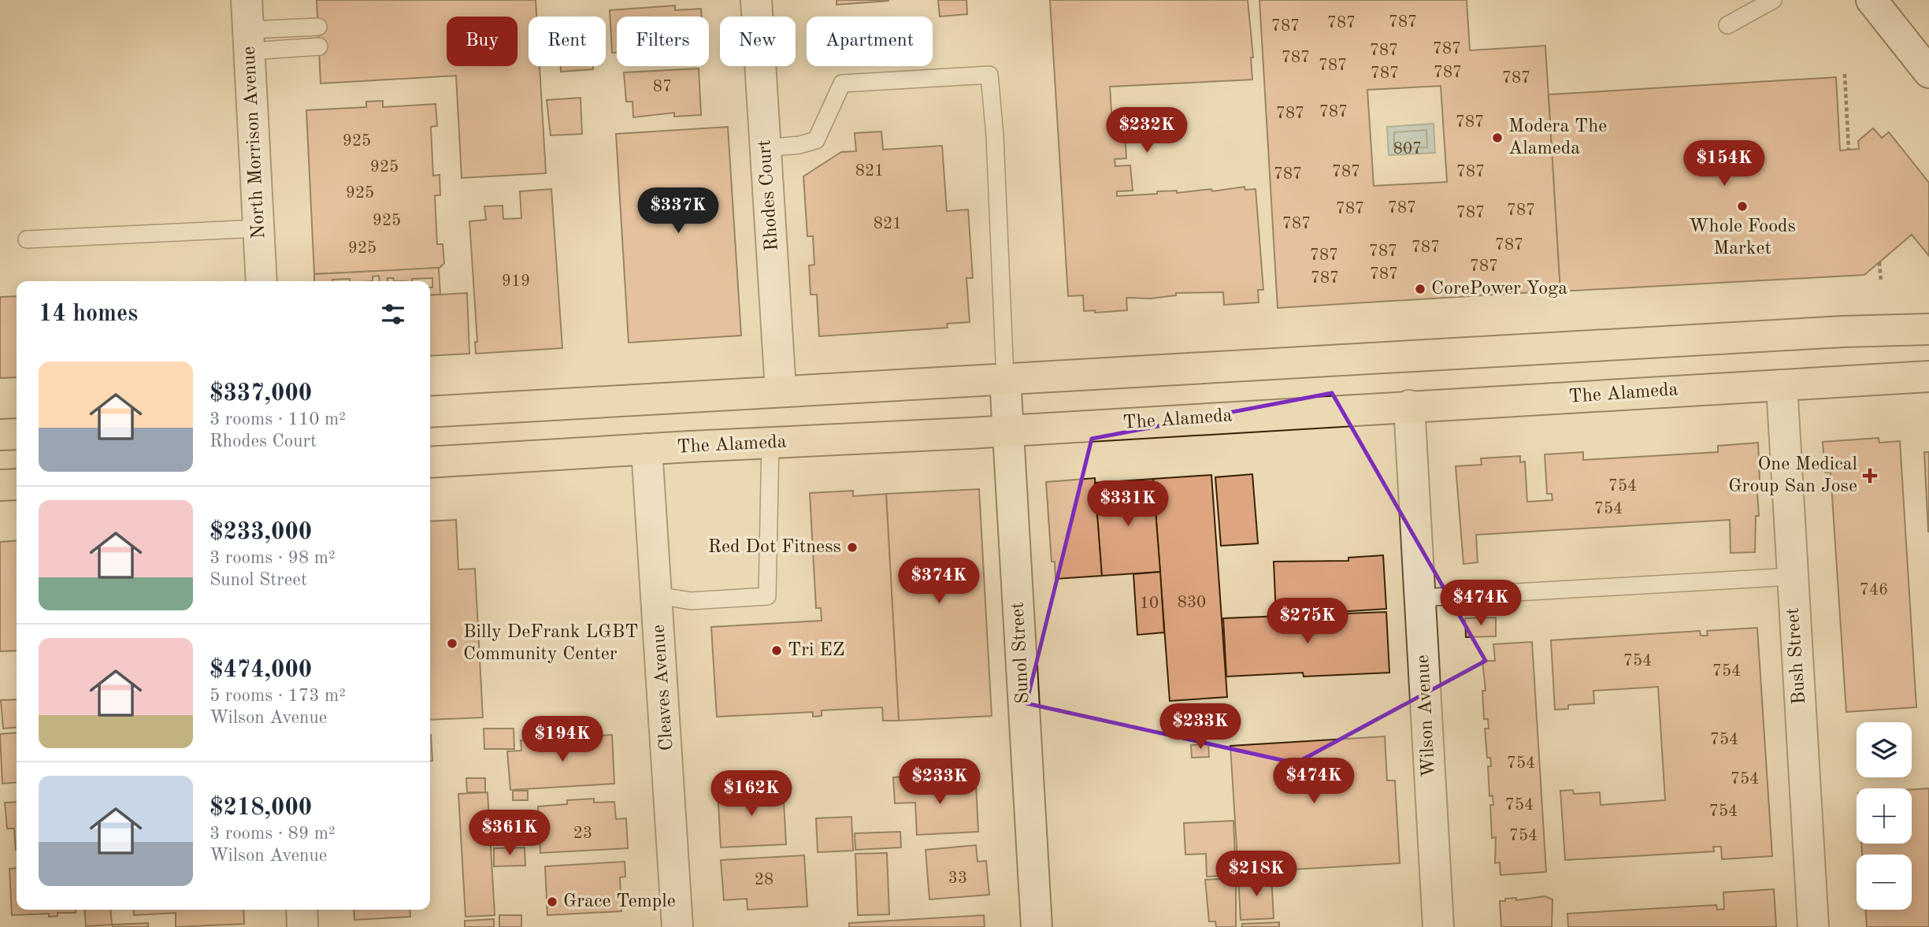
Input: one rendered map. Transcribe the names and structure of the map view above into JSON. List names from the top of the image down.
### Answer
{
  "streets": {
    "main road": ["The Alameda"],
    "street": [
      "North Morrison Avenue",
      "Rhodes Court",
      "Sunol Street",
      "Bush Street",
      "Cleaves Avenue",
      "Wilson Avenue"
    ]
  },
  "crossings": [
    ["The Alameda", "Sunol Street"],
    ["The Alameda", "Bush Street"],
    ["The Alameda", "Cleaves Avenue"],
    ["The Alameda", "Wilson Avenue"]
  ],
  "places": {
    "other": [
      "Modera The Alameda",
      "Whole Foods Market",
      "CorePower Yoga",
      "Red Dot Fitness",
      "Billy DeFrank LGBT Community Center",
      "Tri EZ",
      "Grace Temple"
    ],
    "health": ["One Medical Group San Jose"]
  },
  "house_numbers": [
    "787",
    "787",
    "787",
    "787",
    "787",
    "787",
    "787",
    "787",
    "787",
    "787",
    "87",
    "787",
    "787",
    "787",
    "925",
    "807",
    "925",
    "821",
    "787",
    "787",
    "787",
    "925",
    "787",
    "787",
    "787",
    "787",
    "925",
    "821",
    "787",
    "787",
    "787",
    "925",
    "787",
    "787",
    "787",
    "787",
    "787",
    "919",
    "754",
    "754",
    "746",
    "830",
    "10",
    "754",
    "754",
    "754",
    "754",
    "754",
    "754",
    "754",
    "23",
    "754",
    "33",
    "28"
  ],
  "page": {
    "chip": [
      "Buy",
      "Rent",
      "Filters",
      "New",
      "Apartment"
    ],
    "price": [
      "$232K",
      "$154K",
      "$337K",
      "$331K",
      "$374K",
      "$474K",
      "$275K",
      "$233K",
      "$194K",
      "$474K",
      "$233K",
      "$162K",
      "$361K",
      "$218K"
    ],
    "heading": "14 homes",
    "list": [
      {
        "name": "$337,000",
        "note": "3 rooms · 110 m² · Rhodes Court"
      },
      {
        "name": "$233,000",
        "note": "3 rooms · 98 m² · Sunol Street"
      },
      {
        "name": "$474,000",
        "note": "5 rooms · 173 m² · Wilson Avenue"
      },
      {
        "name": "$218,000",
        "note": "3 rooms · 89 m² · Wilson Avenue"
      }
    ],
    "map_buttons": ["+", "−"]
  }
}
